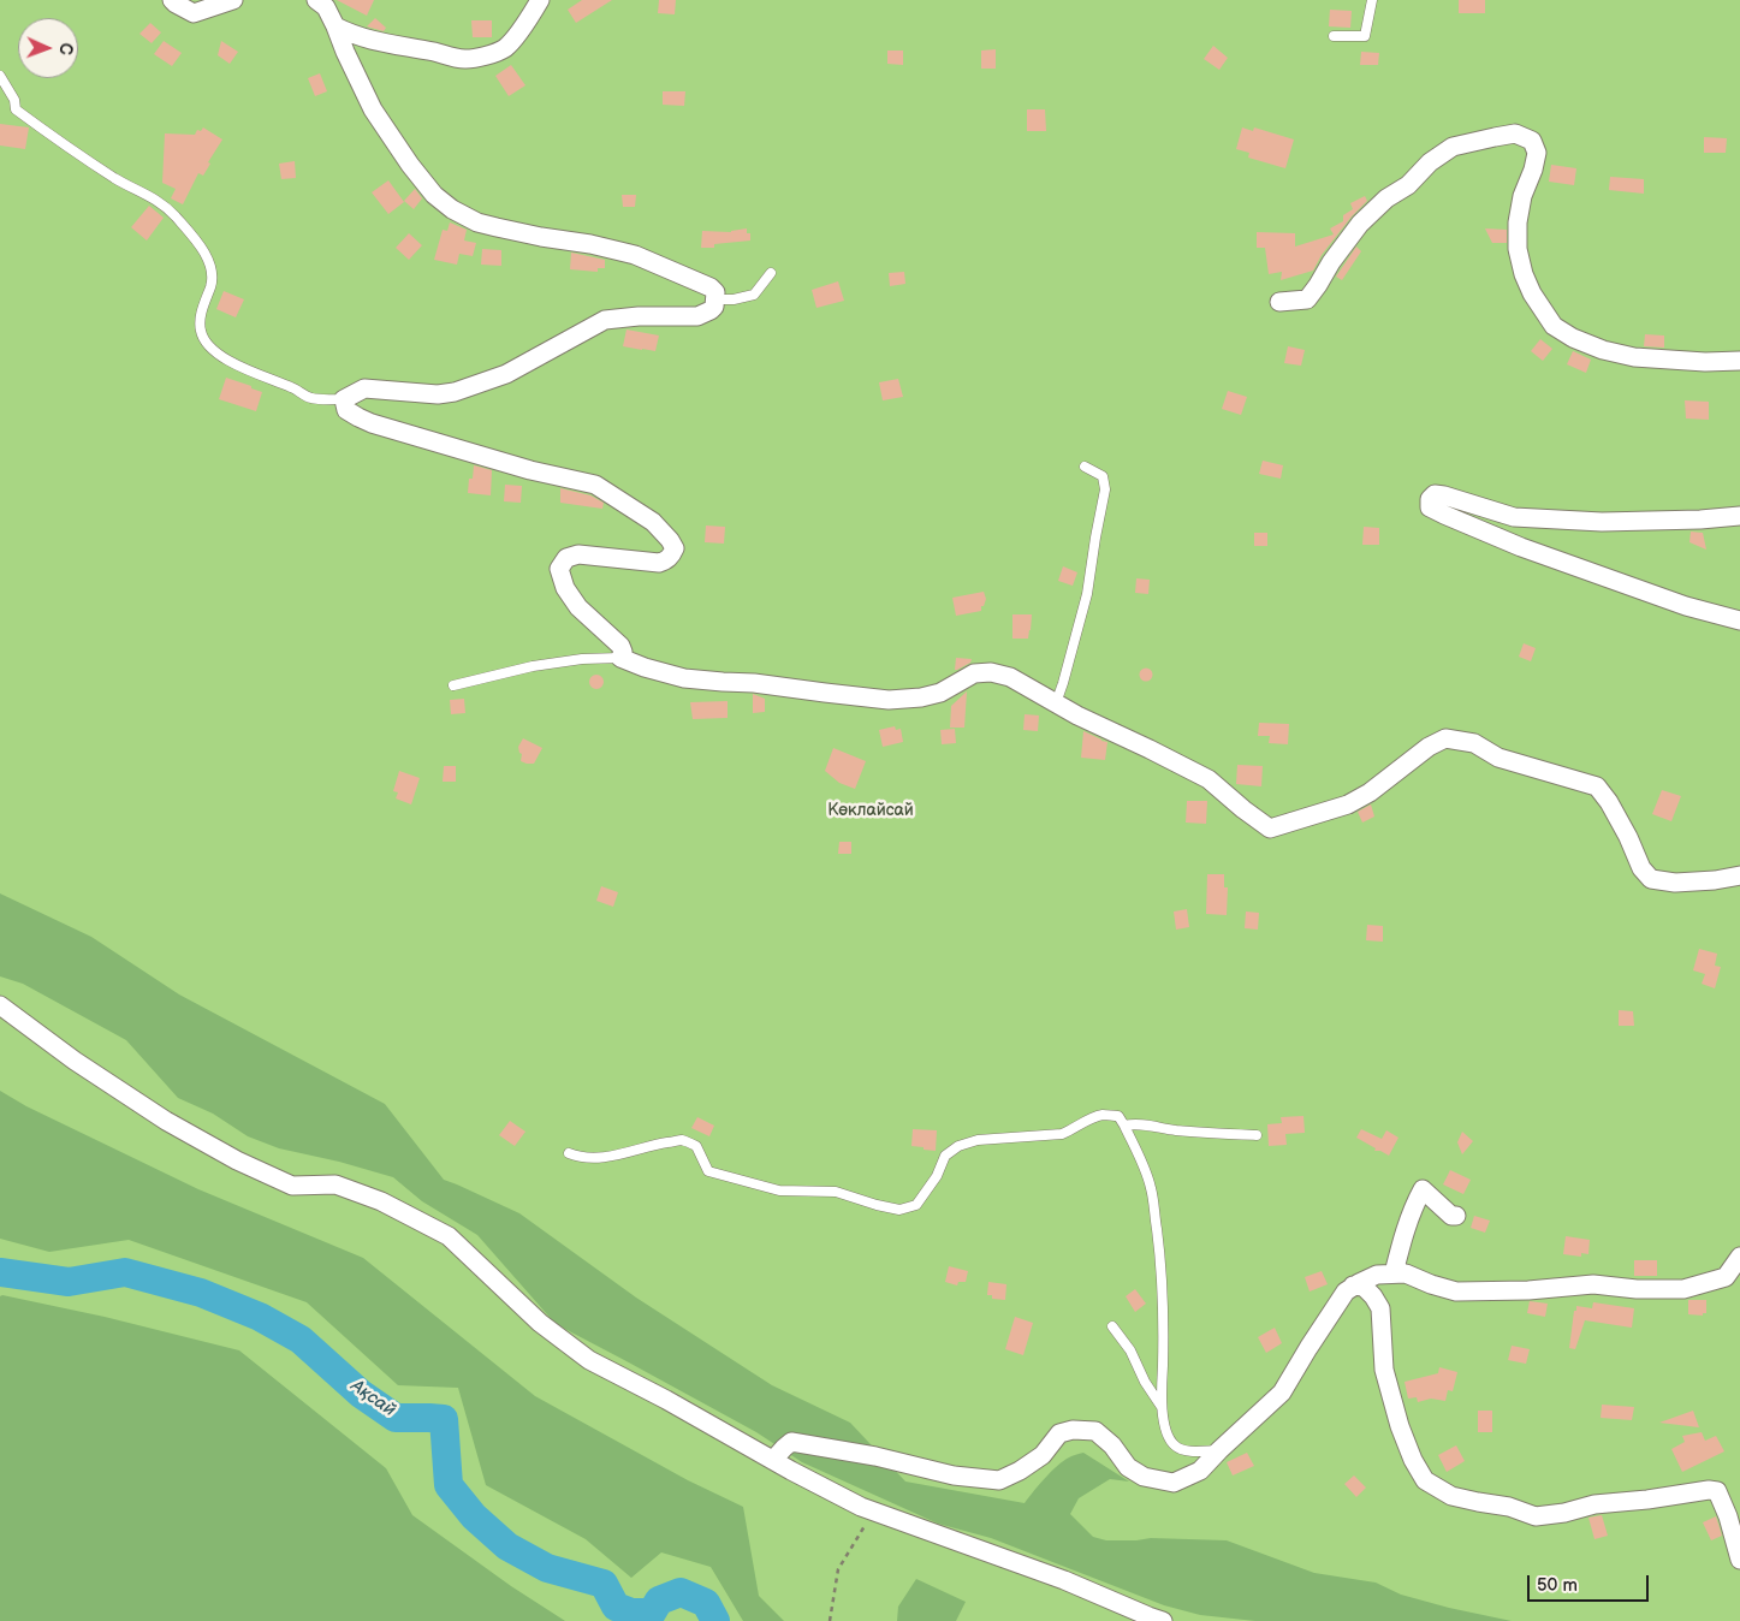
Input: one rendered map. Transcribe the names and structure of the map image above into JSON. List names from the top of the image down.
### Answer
{
  "water": ["Ақсай"],
  "parks": ["Көклайсай"],
  "scale_bar": "50 m",
  "north": "right"
}
